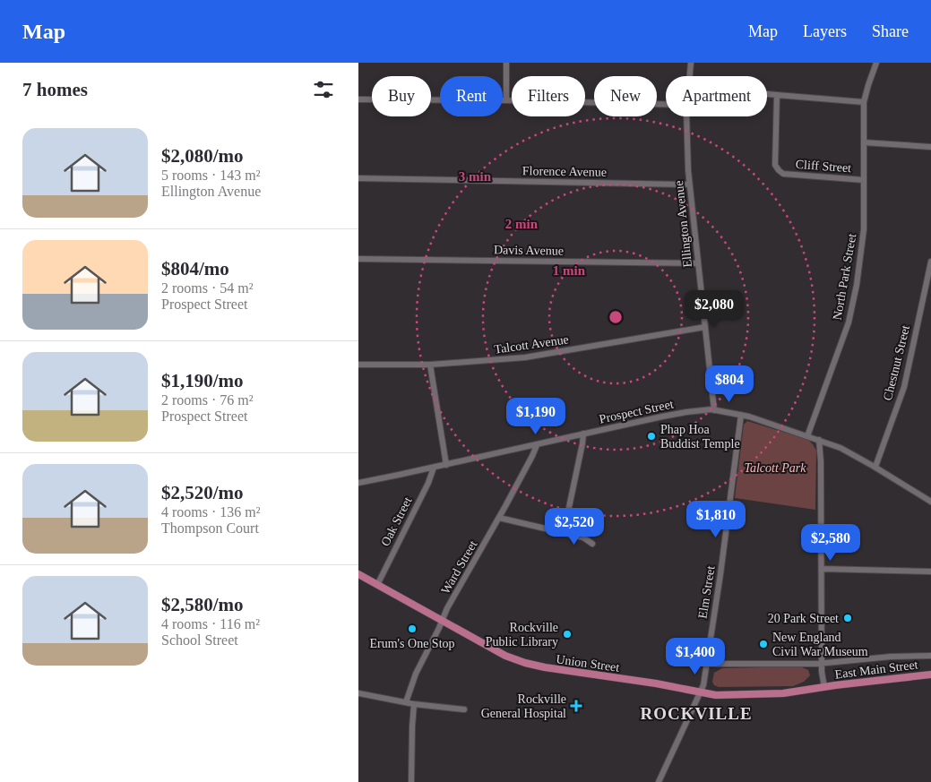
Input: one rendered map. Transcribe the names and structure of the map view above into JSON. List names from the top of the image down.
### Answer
{
  "streets": {
    "main road": ["Union Street", "East Main Street"],
    "street": [
      "Cliff Street",
      "Florence Avenue",
      "Ellington Avenue",
      "Davis Avenue",
      "North Park Street",
      "Talcott Avenue",
      "Chestnut Street",
      "Prospect Street",
      "Oak Street",
      "Ward Street",
      "Elm Street"
    ]
  },
  "crossings": [
    ["Cliff Street", "North Park Street"],
    ["Florence Avenue", "Ellington Avenue"],
    ["Ellington Avenue", "Davis Avenue"],
    ["Ellington Avenue", "Talcott Avenue"],
    ["Ellington Avenue", "Prospect Street"],
    ["North Park Street", "Prospect Street"],
    ["Chestnut Street", "Prospect Street"],
    ["Prospect Street", "Oak Street"],
    ["Prospect Street", "Ward Street"],
    ["Prospect Street", "Elm Street"],
    ["Oak Street", "Union Street"],
    ["Ward Street", "Union Street"],
    ["Elm Street", "Union Street"],
    ["Union Street", "East Main Street"]
  ],
  "districts": ["ROCKVILLE"],
  "parks": ["Talcott Park"],
  "places": {
    "other": [
      "Phap Hoa Buddist Temple",
      "20 Park Street",
      "Erum's One Stop",
      "Rockville Public Library",
      "New England Civil War Museum"
    ],
    "health": ["Rockville General Hospital"]
  },
  "page": {
    "header": "Map",
    "nav": ["Map", "Layers", "Share"],
    "heading": "7 homes",
    "chip": [
      "Buy",
      "Rent",
      "Filters",
      "New",
      "Apartment"
    ],
    "list": [
      {
        "name": "$2,080/mo",
        "note": "5 rooms · 143 m² · Ellington Avenue"
      },
      {
        "name": "$804/mo",
        "note": "2 rooms · 54 m² · Prospect Street"
      },
      {
        "name": "$1,190/mo",
        "note": "2 rooms · 76 m² · Prospect Street"
      },
      {
        "name": "$2,520/mo",
        "note": "4 rooms · 136 m² · Thompson Court"
      },
      {
        "name": "$2,580/mo",
        "note": "4 rooms · 116 m² · School Street"
      }
    ],
    "price": [
      "$2,080",
      "$804",
      "$1,190",
      "$1,810",
      "$2,520",
      "$2,580",
      "$1,400"
    ]
  },
  "rings": ["3 min", "2 min", "1 min"]
}
